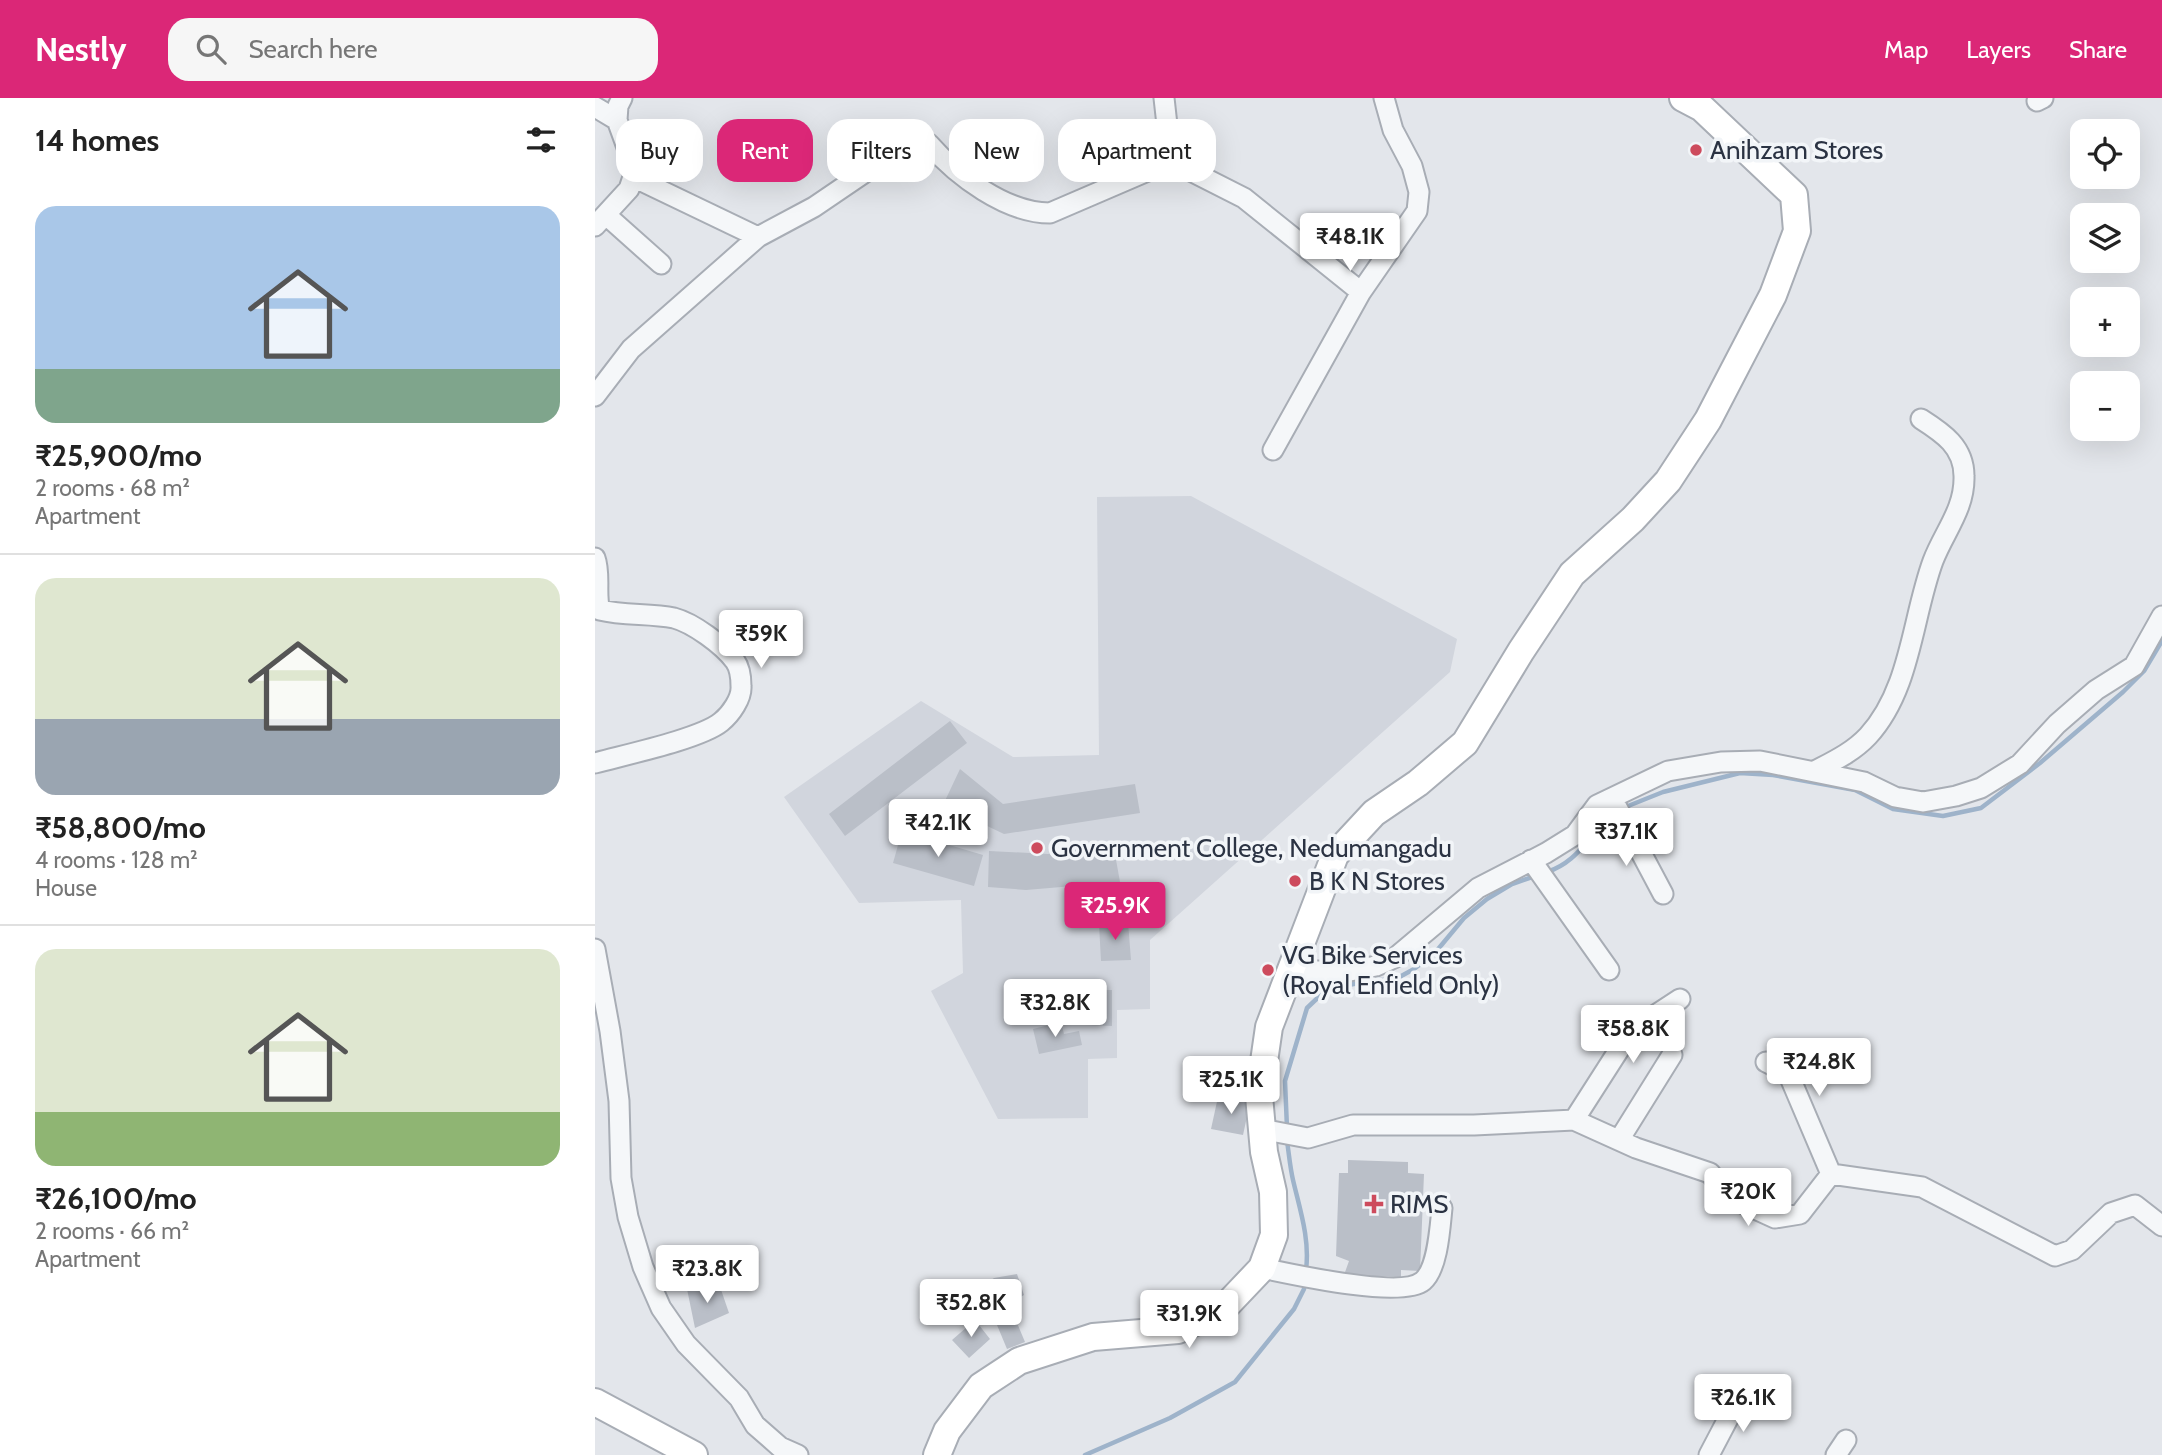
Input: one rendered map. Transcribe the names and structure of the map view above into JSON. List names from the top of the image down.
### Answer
{
  "places": {
    "other": [
      "Anihzam Stores",
      "Government College, Nedumangadu",
      "B K N Stores",
      "VG Bike Services (Royal Enfield Only)"
    ],
    "health": ["RIMS"]
  },
  "page": {
    "header": "Nestly",
    "search": "Search here",
    "nav": ["Map", "Layers", "Share"],
    "heading": "14 homes",
    "map_buttons": ["+", "−"],
    "chip": [
      "Buy",
      "Rent",
      "Filters",
      "New",
      "Apartment"
    ],
    "list": [
      {
        "name": "₹25,900/mo",
        "note": "2 rooms · 68 m² · Apartment"
      },
      {
        "name": "₹58,800/mo",
        "note": "4 rooms · 128 m² · House"
      },
      {
        "name": "₹26,100/mo",
        "note": "2 rooms · 66 m² · Apartment"
      }
    ],
    "price": [
      "₹48.1K",
      "₹59K",
      "₹42.1K",
      "₹37.1K",
      "₹25.9K",
      "₹32.8K",
      "₹58.8K",
      "₹24.8K",
      "₹25.1K",
      "₹20K",
      "₹23.8K",
      "₹52.8K",
      "₹31.9K",
      "₹26.1K"
    ]
  }
}
